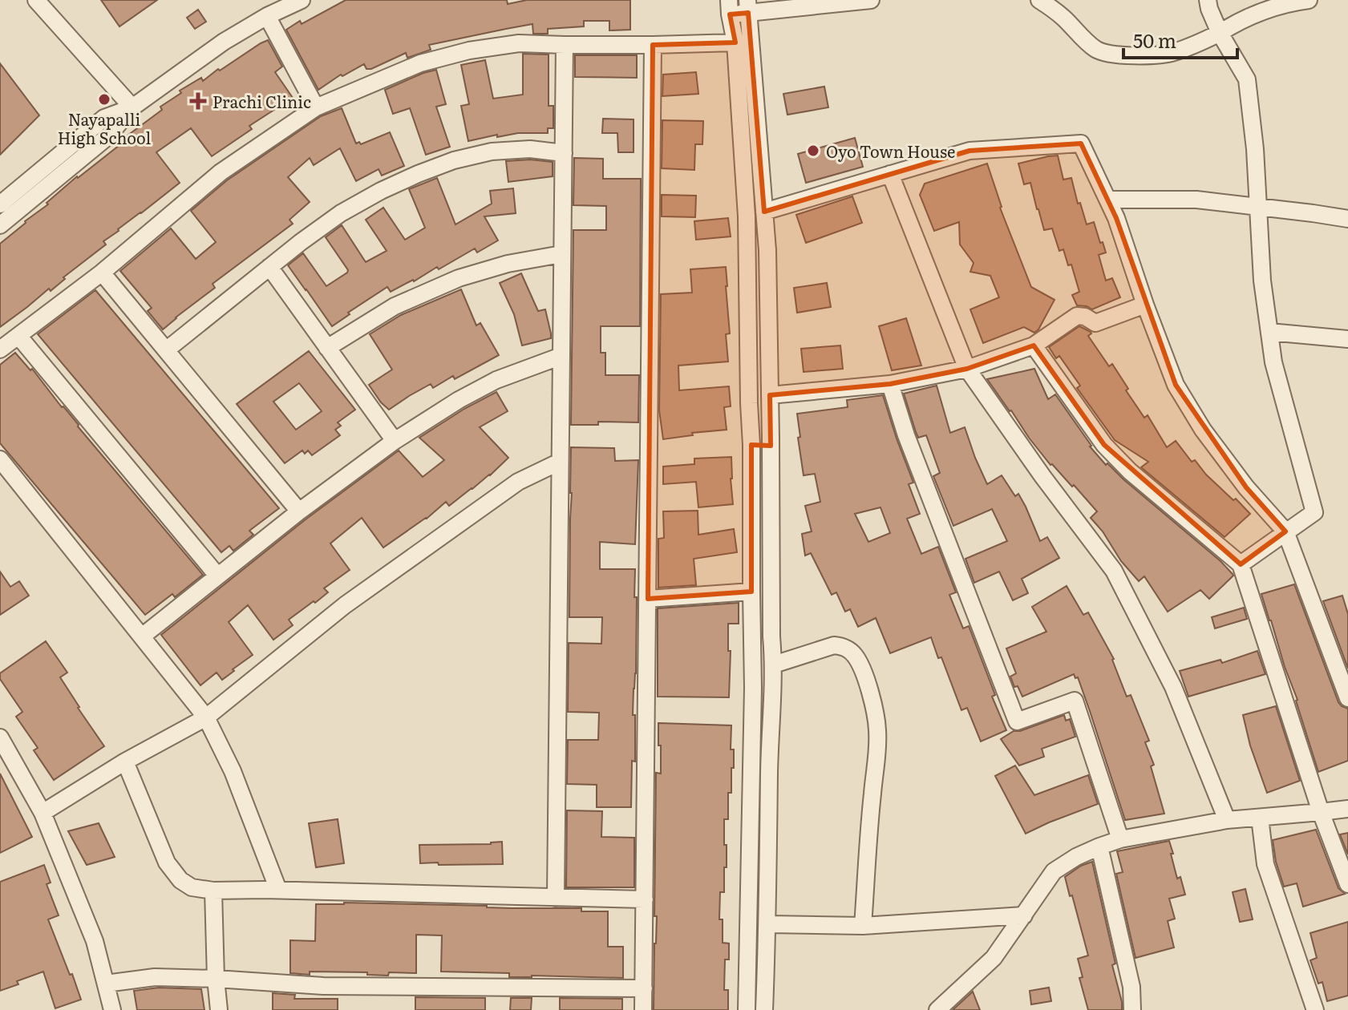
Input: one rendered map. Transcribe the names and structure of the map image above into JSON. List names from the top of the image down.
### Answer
{
  "places": {
    "other": ["Nayapalli High School", "Oyo Town House"],
    "health": ["Prachi Clinic"]
  },
  "scale_bar": "50 m"
}
